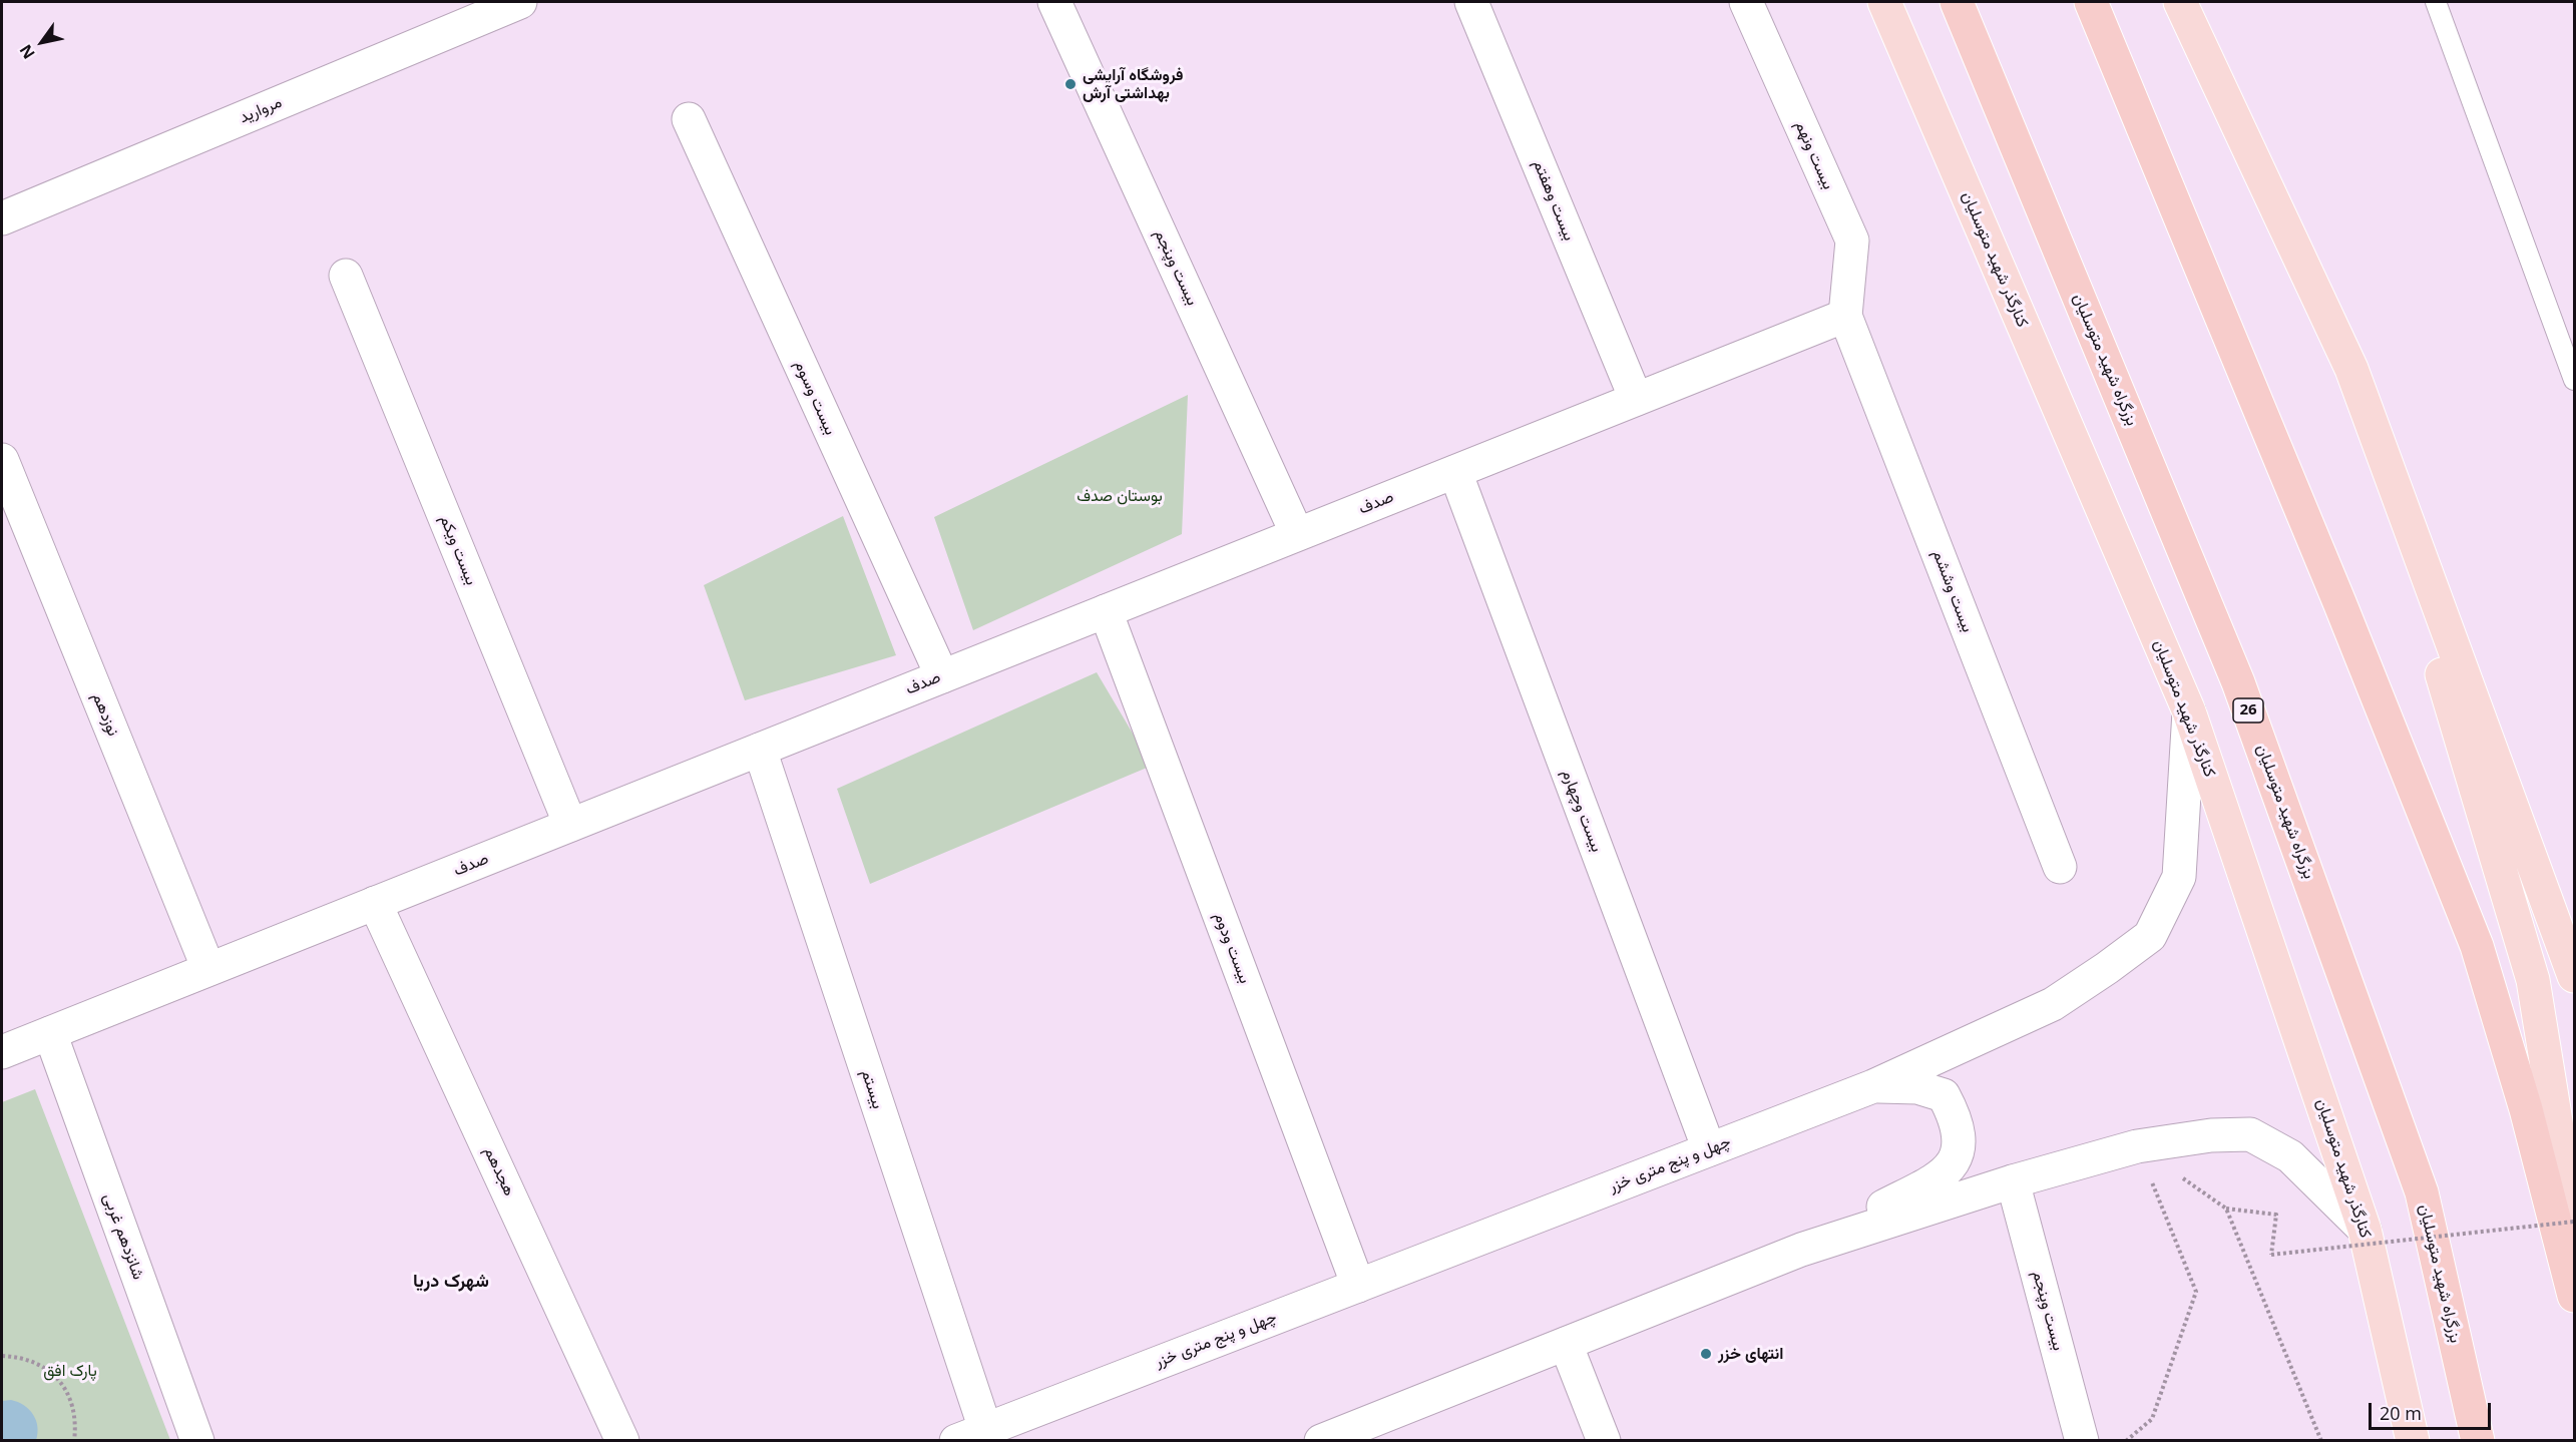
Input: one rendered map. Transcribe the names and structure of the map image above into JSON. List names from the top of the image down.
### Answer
{
  "streets": {
    "highway": ["بزرگراه شهید متوسلیان", "26"],
    "main road": ["کنارگذر شهید متوسلیان"],
    "street": [
      "مروارید",
      "بیست ونهم",
      "بیست وهفتم",
      "بیست وپنجم",
      "بیست وسوم",
      "صدف",
      "بیست ویکم",
      "بیست وششم",
      "نوزدهم",
      "بیست وچهارم",
      "بیست ودوم",
      "بیستم",
      "چهل و پنج متری خزر",
      "هجدهم",
      "شانزدهم غربی"
    ]
  },
  "crossings": [
    ["بیست ونهم", "صدف"],
    ["بیست ونهم", "بیست وششم"],
    ["بیست وهفتم", "صدف"],
    ["کنارگذر شهید متوسلیان", "چهل و پنج متری خزر"],
    ["بیست وپنجم", "صدف"],
    ["بیست وسوم", "صدف"],
    ["صدف", "بیست ویکم"],
    ["صدف", "بیست وششم"],
    ["صدف", "نوزدهم"],
    ["صدف", "بیست وچهارم"],
    ["صدف", "بیست ودوم"],
    ["صدف", "بیستم"],
    ["صدف", "هجدهم"],
    ["صدف", "شانزدهم غربی"],
    ["بیست وچهارم", "چهل و پنج متری خزر"],
    ["بیست ودوم", "چهل و پنج متری خزر"],
    ["بیستم", "چهل و پنج متری خزر"]
  ],
  "districts": ["شهرک دریا"],
  "parks": ["بوستان صدف", "پارک افق"],
  "places": ["فروشگاه آرایشی بهداشتی آرش", "انتهای خزر"],
  "scale_bar": "20 m",
  "north": "bottom left"
}
